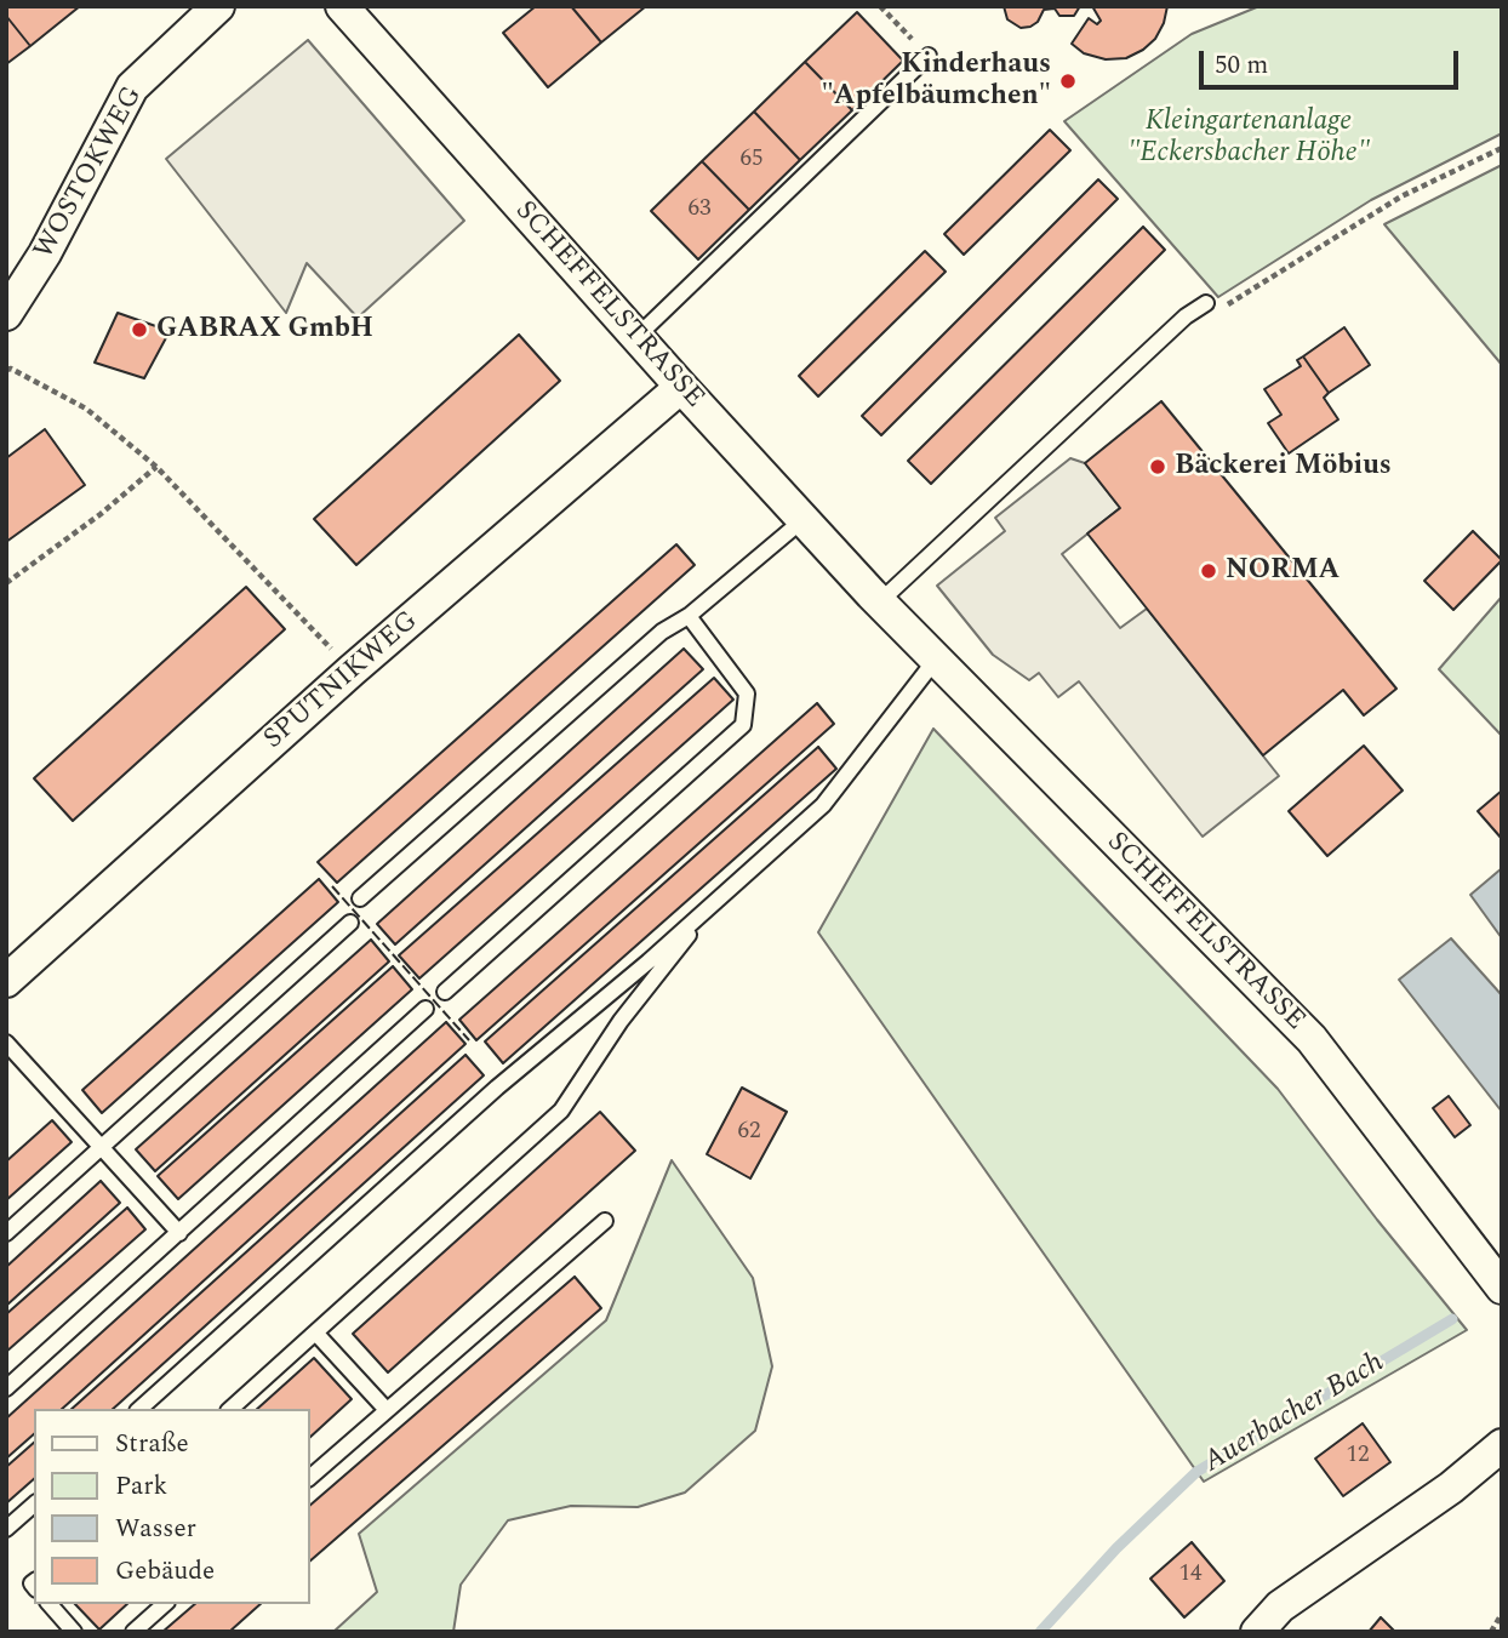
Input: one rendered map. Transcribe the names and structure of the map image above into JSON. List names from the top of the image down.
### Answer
{
  "streets": {
    "street": ["WOSTOKWEG", "SCHEFFELSTRASSE", "SPUTNIKWEG"]
  },
  "crossings": [
    ["SCHEFFELSTRASSE", "SPUTNIKWEG"]
  ],
  "water": ["Auerbacher Bach"],
  "parks": ["Kleingartenanlage \"Eckersbacher Höhe\""],
  "places": [
    "Kinderhaus \"Apfelbäumchen\"",
    "GABRAX GmbH",
    "Bäckerei Möbius",
    "NORMA"
  ],
  "house_numbers": [
    "65",
    "63",
    "62",
    "12",
    "14"
  ],
  "legend": [
    "Straße",
    "Park",
    "Wasser",
    "Gebäude"
  ],
  "scale_bar": "50 m"
}
